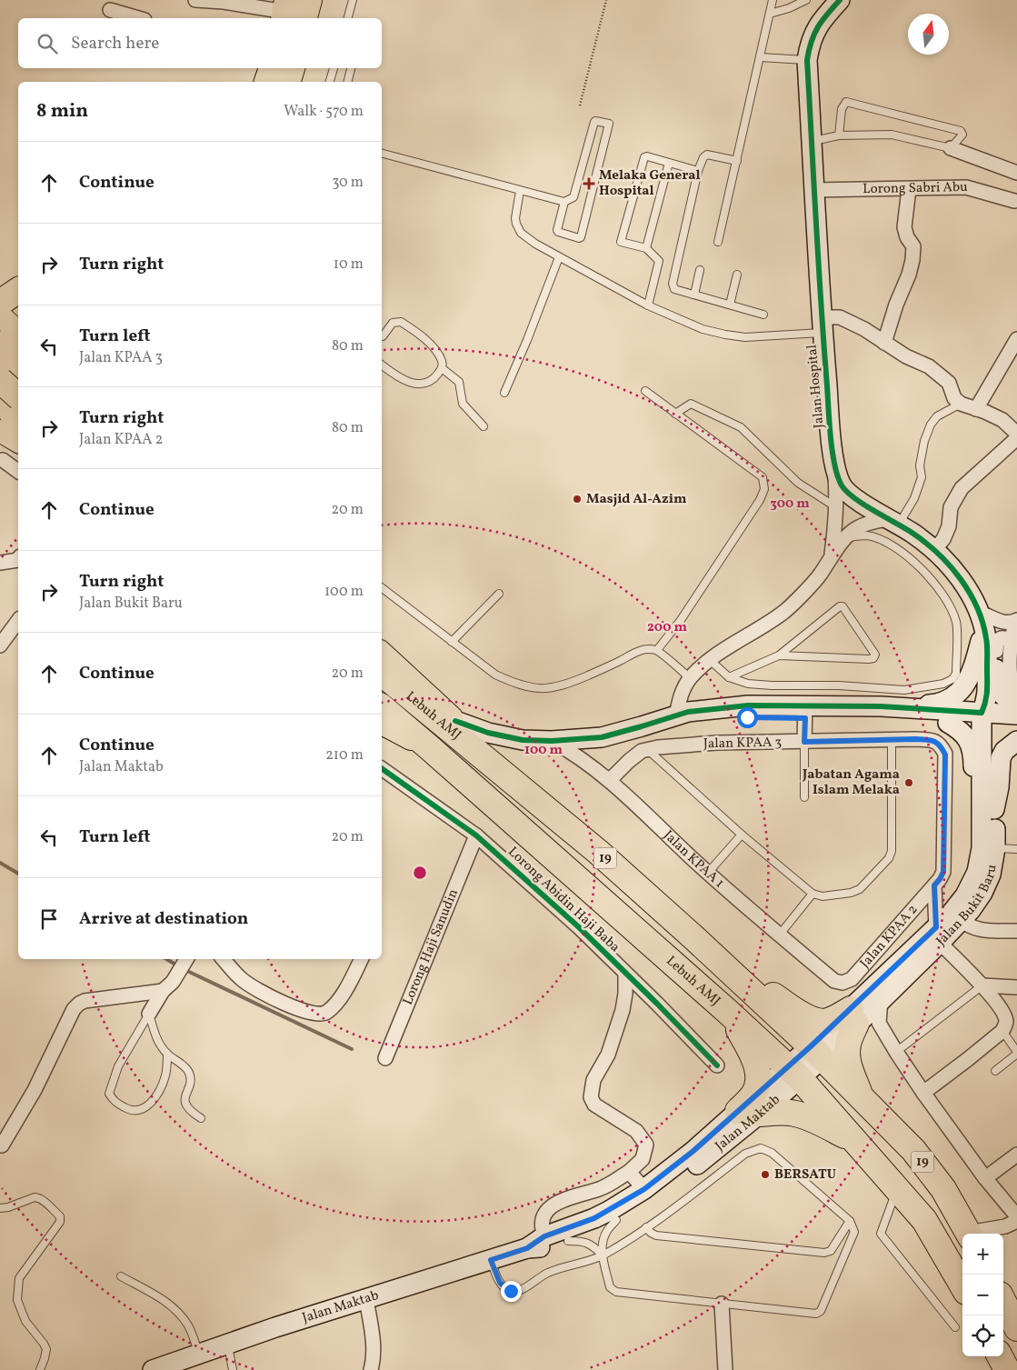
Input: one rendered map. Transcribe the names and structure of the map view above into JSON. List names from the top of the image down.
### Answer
{
  "streets": {
    "highway": ["Lebuh AMJ", "19"],
    "main road": ["Jalan Hospital", "Jalan Bukit Baru", "Jalan Maktab"],
    "street": [
      "Lorong Sabri Abu",
      "Jalan KPAA 3",
      "Jalan KPAA 1",
      "Lorong Abidin Haji Baba",
      "Jalan KPAA 2",
      "Lorong Haji Sanudin"
    ]
  },
  "crossings": [
    ["Lorong Sabri Abu", "Jalan Hospital"],
    ["Jalan Hospital", "Jalan Bukit Baru"],
    ["Lebuh AMJ", "Jalan Bukit Baru"],
    ["Lebuh AMJ", "Jalan Maktab"],
    ["Jalan KPAA 3", "Jalan KPAA 1"],
    ["Jalan KPAA 3", "Jalan KPAA 2"],
    ["Jalan KPAA 1", "Jalan KPAA 2"],
    ["Lorong Abidin Haji Baba", "Lorong Haji Sanudin"],
    ["Jalan Bukit Baru", "Jalan Maktab"]
  ],
  "places": {
    "health": ["Melaka General Hospital"],
    "other": ["Masjid Al-Azim", "Jabatan Agama Islam Melaka", "BERSATU"]
  },
  "north": "top",
  "page": {
    "search": "Search here",
    "heading": ["8 min", "Walk · 570 m"],
    "list": [
      ["Continue", "30 m"],
      ["Turn right", "10 m"],
      ["Turn left", "Jalan KPAA 3", "80 m"],
      ["Turn right", "Jalan KPAA 2", "80 m"],
      ["Continue", "20 m"],
      ["Turn right", "Jalan Bukit Baru", "100 m"],
      ["Continue", "20 m"],
      ["Continue", "Jalan Maktab", "210 m"],
      ["Turn left", "20 m"],
      "Arrive at destination"
    ],
    "map_buttons": ["+", "−"]
  },
  "rings": ["300 m", "200 m", "100 m"]
}
